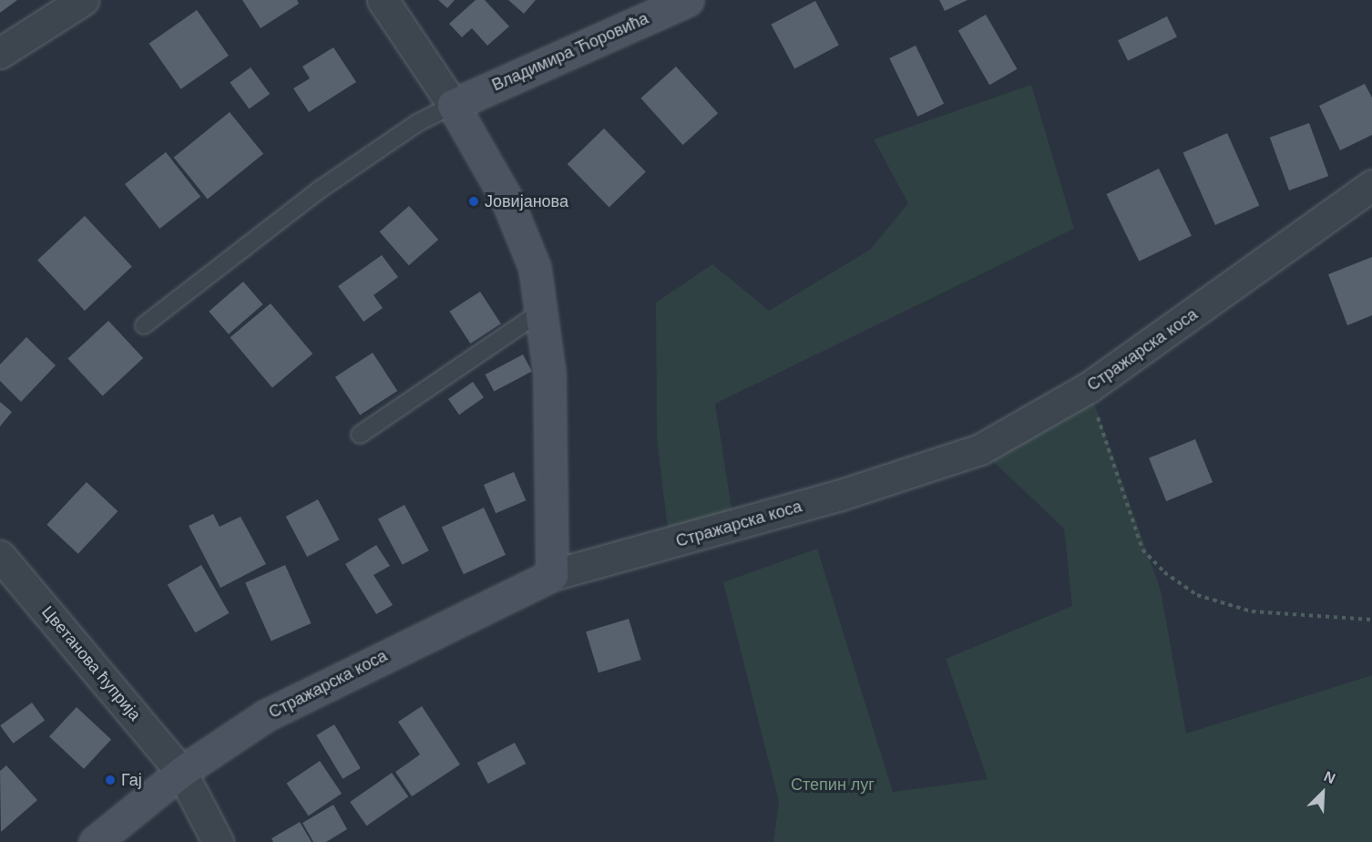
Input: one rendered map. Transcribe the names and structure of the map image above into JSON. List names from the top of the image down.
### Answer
{
  "streets": {
    "street": ["Владимира Ћоровића", "Стражарска коса", "Цветанова ћуприја"]
  },
  "crossings": [
    ["Стражарска коса", "Цветанова ћуприја"]
  ],
  "parks": ["Степин луг"],
  "places": ["Јовијанова", "Гај"],
  "north": "top right"
}
